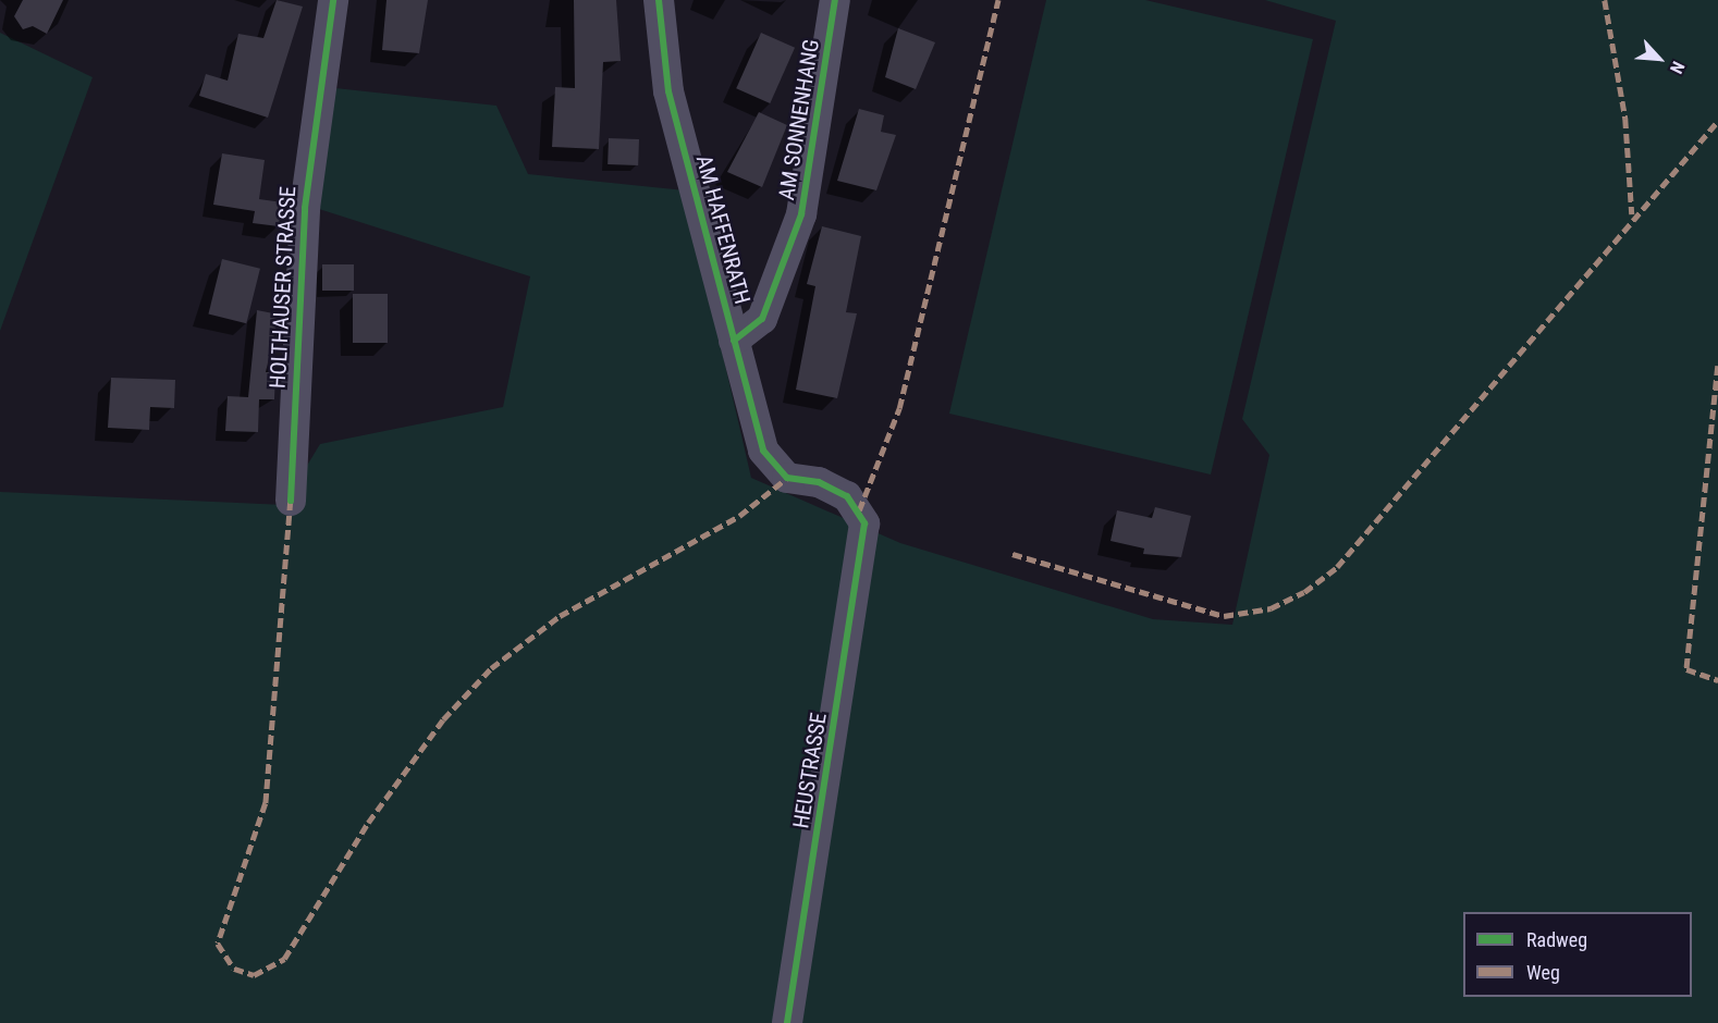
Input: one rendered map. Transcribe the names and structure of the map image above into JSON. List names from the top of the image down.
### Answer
{
  "streets": {
    "street": [
      "AM SONNENHANG",
      "AM HAFFENRATH",
      "HOLTHAUSER STRASSE",
      "HEUSTRASSE"
    ]
  },
  "crossings": [
    ["AM SONNENHANG", "AM HAFFENRATH"],
    ["AM HAFFENRATH", "HEUSTRASSE"]
  ],
  "legend": ["Radweg", "Weg"],
  "north": "bottom right"
}
